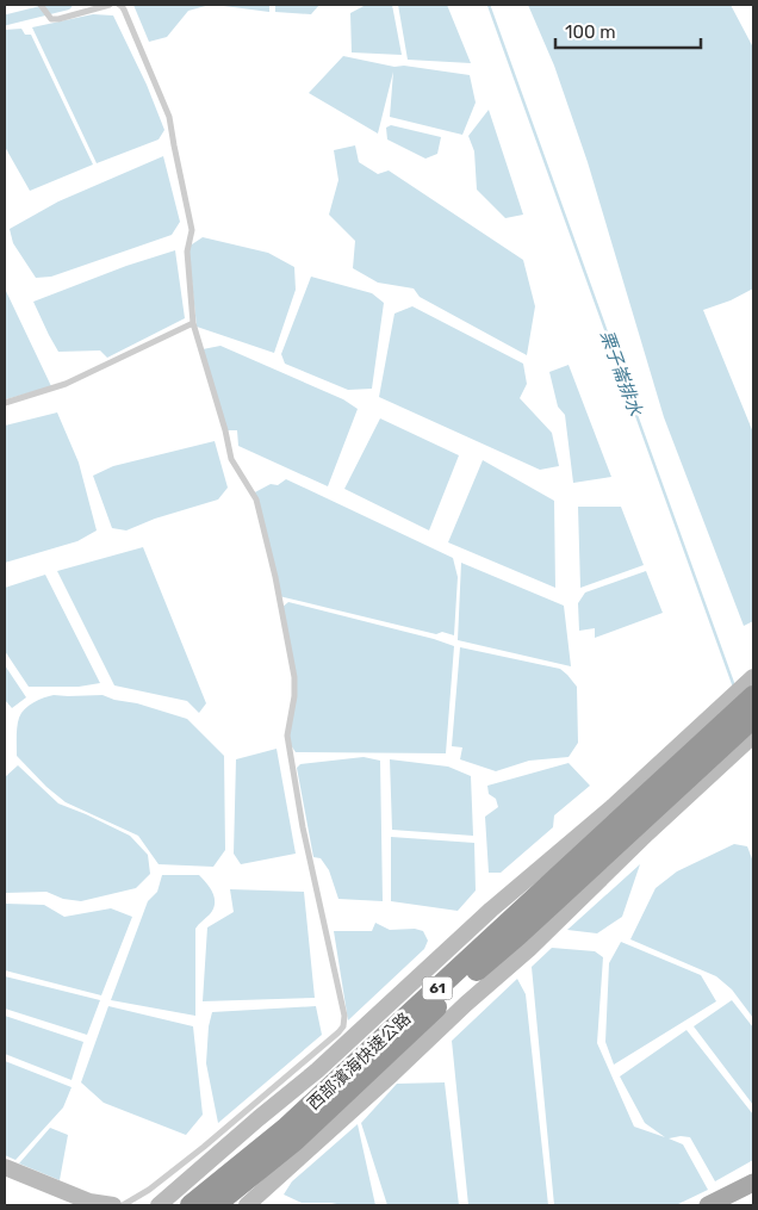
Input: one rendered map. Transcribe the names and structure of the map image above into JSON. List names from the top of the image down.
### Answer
{
  "streets": {
    "highway": ["61", "西部濱海快速公路"]
  },
  "crossings": [
    ["61", "西部濱海快速公路"]
  ],
  "water": ["栗子崙排水"],
  "scale_bar": "100 m"
}
